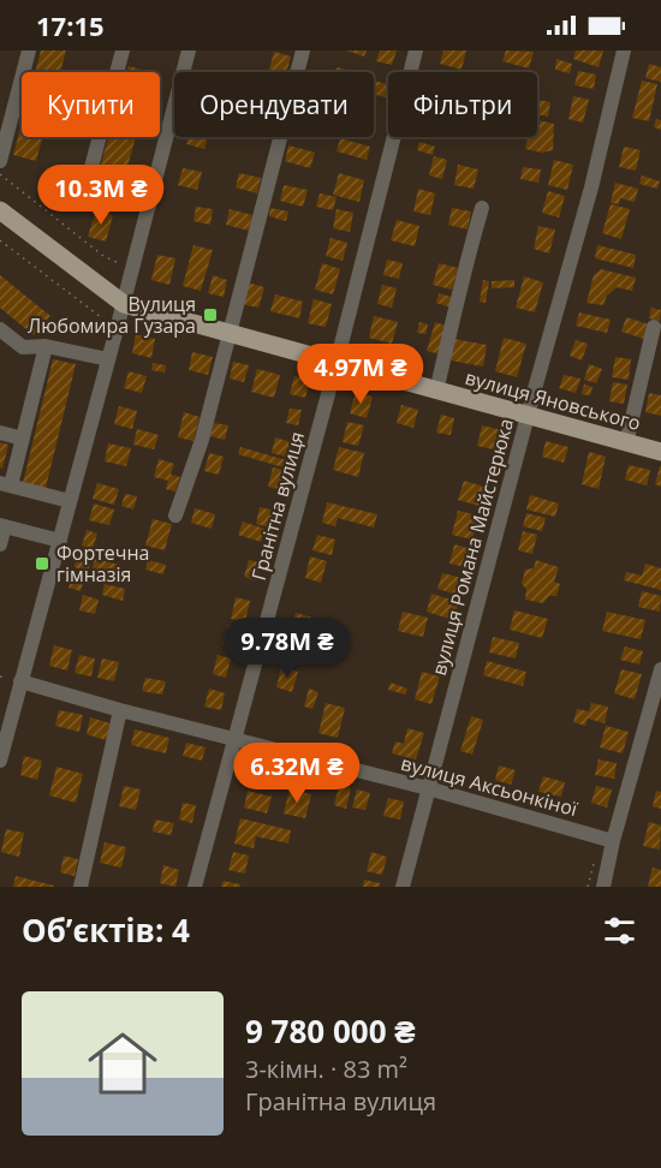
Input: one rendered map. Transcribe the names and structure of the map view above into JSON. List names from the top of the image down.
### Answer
{
  "streets": {
    "main road": ["вулиця Яновського"],
    "street": ["Гранітна вулиця", "вулиця Романа Майстерюка", "вулиця Аксьонкіної"]
  },
  "crossings": [
    ["вулиця Яновського", "Гранітна вулиця"],
    ["вулиця Яновського", "вулиця Романа Майстерюка"],
    ["Гранітна вулиця", "вулиця Аксьонкіної"],
    ["вулиця Романа Майстерюка", "вулиця Аксьонкіної"]
  ],
  "places": {
    "transit": ["Вулиця Любомира Гузара", "Фортечна гімназія"]
  },
  "page": {
    "status": "17:15",
    "chip": ["Купити", "Орендувати", "Фільтри"],
    "price": [
      "10.3M ₴",
      "4.97M ₴",
      "9.78M ₴",
      "6.32M ₴"
    ],
    "heading": "Об’єктів: 4",
    "list": [
      {
        "name": "9 780 000 ₴",
        "note": "3-кімн. · 83 m² · Гранітна вулиця"
      }
    ]
  }
}
